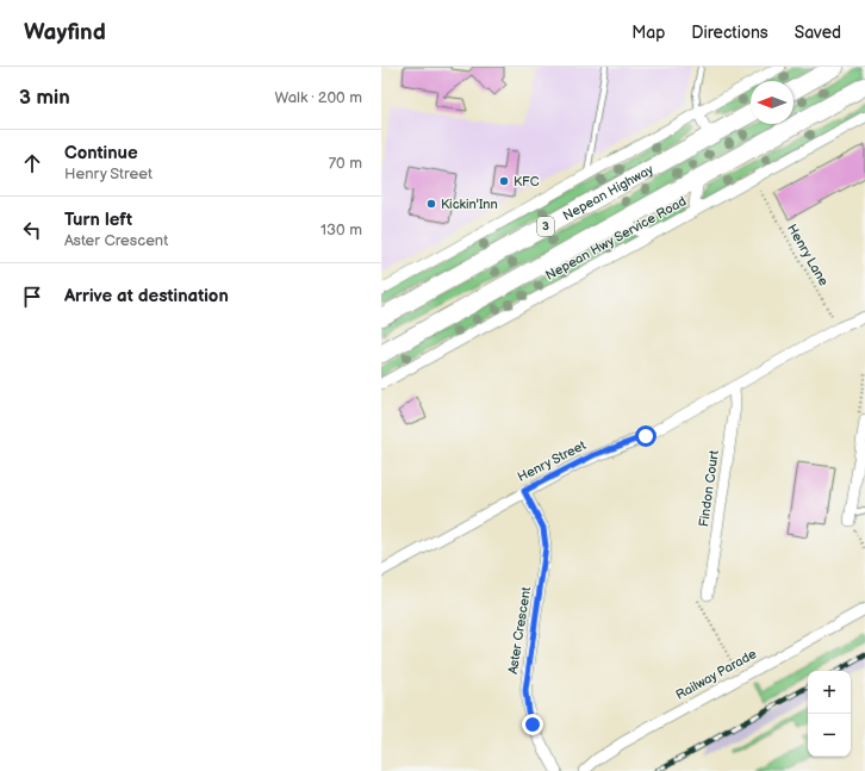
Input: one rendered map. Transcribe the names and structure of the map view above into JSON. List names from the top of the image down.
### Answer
{
  "streets": {
    "highway": ["Nepean Highway", "3"],
    "street": [
      "Nepean Hwy Service Road",
      "Henry Street",
      "Findon Court",
      "Aster Crescent",
      "Railway Parade"
    ],
    "path": ["Henry Lane"]
  },
  "crossings": [
    ["Henry Lane", "Henry Street"],
    ["Henry Street", "Findon Court"],
    ["Henry Street", "Aster Crescent"]
  ],
  "places": ["KFC", "Kickin'Inn"],
  "north": "left",
  "page": {
    "header": "Wayfind",
    "nav": ["Map", "Directions", "Saved"],
    "heading": ["3 min", "Walk · 200 m"],
    "list": [
      ["Continue", "Henry Street", "70 m"],
      ["Turn left", "Aster Crescent", "130 m"],
      "Arrive at destination"
    ],
    "map_buttons": ["+", "−"]
  }
}
